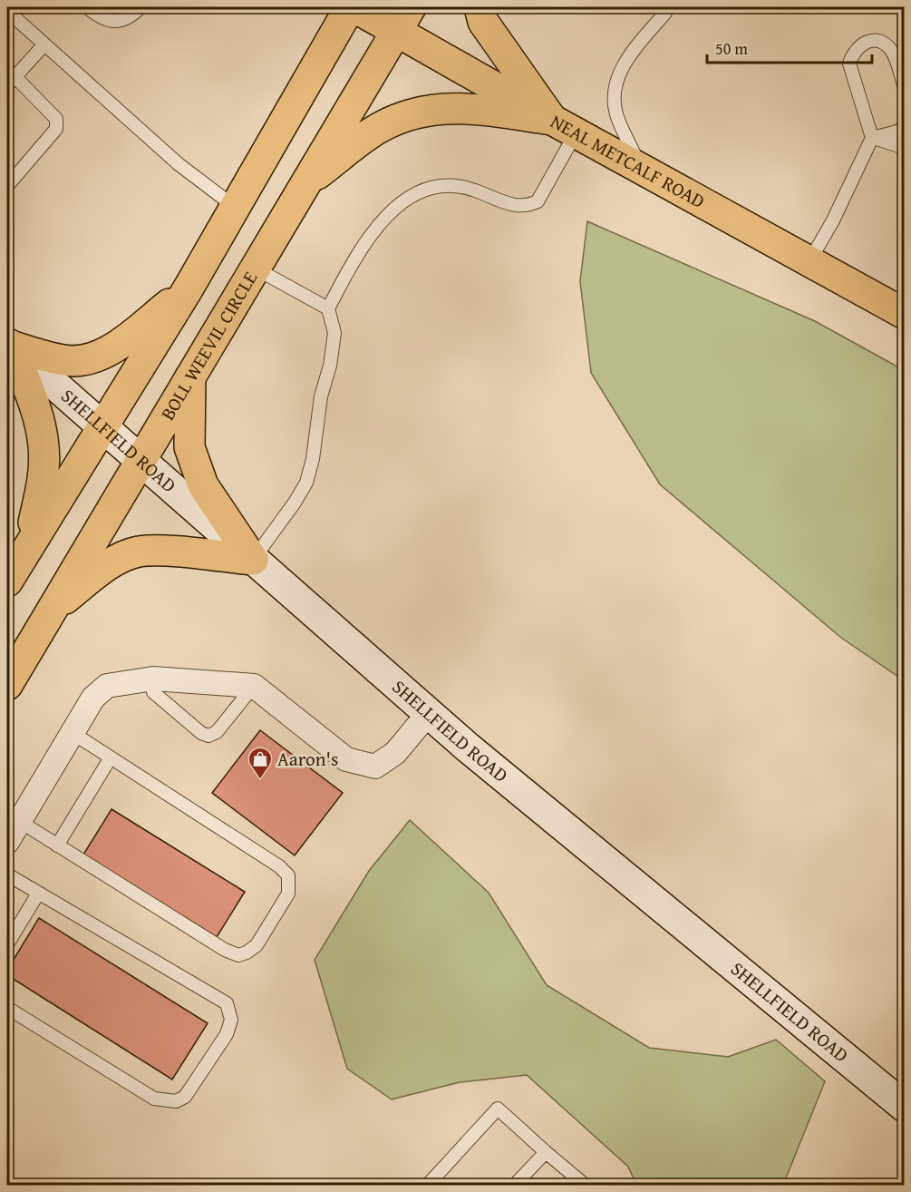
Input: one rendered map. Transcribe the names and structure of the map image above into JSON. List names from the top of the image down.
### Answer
{
  "streets": {
    "main road": ["NEAL METCALF ROAD", "BOLL WEEVIL CIRCLE"],
    "street": ["SHELLFIELD ROAD"]
  },
  "crossings": [
    ["NEAL METCALF ROAD", "BOLL WEEVIL CIRCLE"],
    ["BOLL WEEVIL CIRCLE", "SHELLFIELD ROAD"]
  ],
  "places": {
    "shop": ["Aaron's"]
  },
  "scale_bar": "50 m"
}
